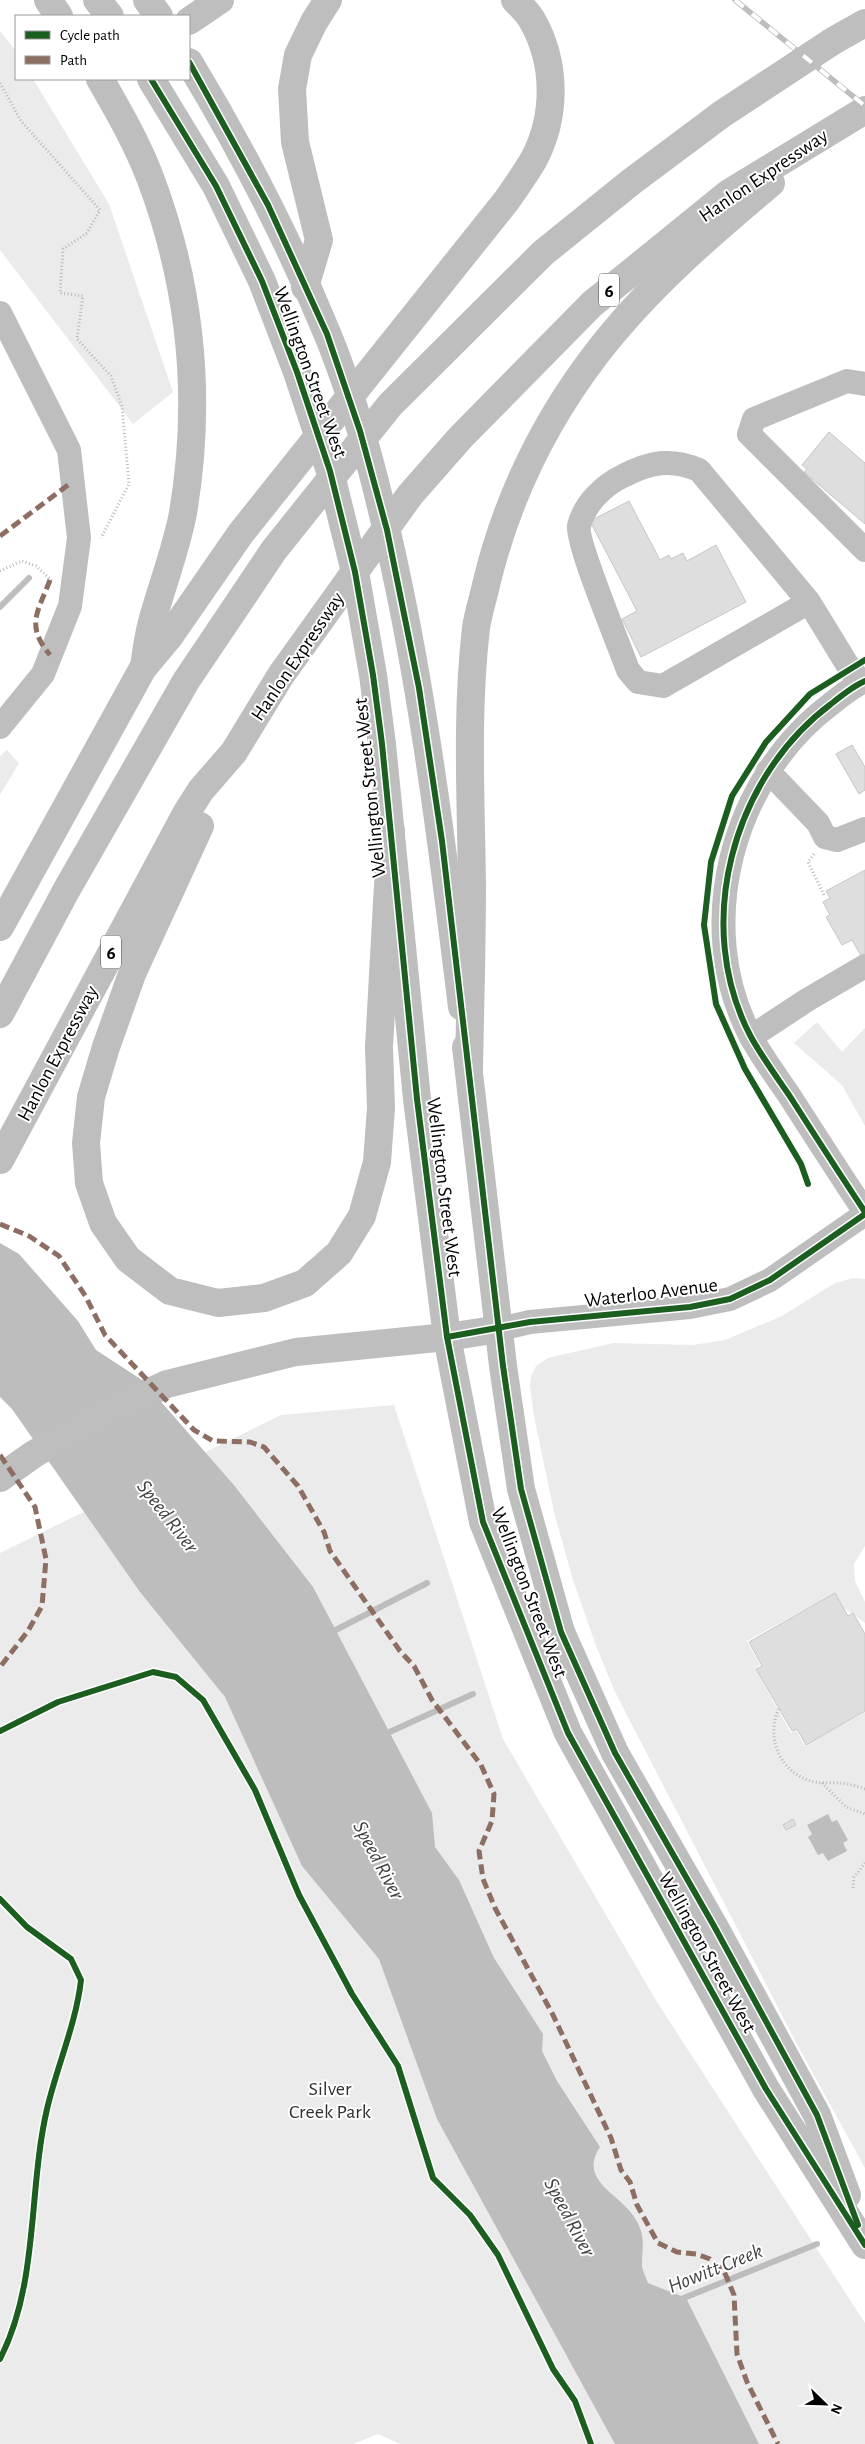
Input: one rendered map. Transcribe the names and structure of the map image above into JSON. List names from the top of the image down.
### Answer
{
  "streets": {
    "main road": [
      "Hanlon Expressway",
      "6",
      "Wellington Street West",
      "Waterloo Avenue"
    ]
  },
  "crossings": [
    ["Wellington Street West", "Waterloo Avenue"]
  ],
  "water": ["Speed River", "Howitt Creek"],
  "parks": ["Silver Creek Park"],
  "legend": ["Cycle path", "Path"],
  "north": "bottom right"
}
